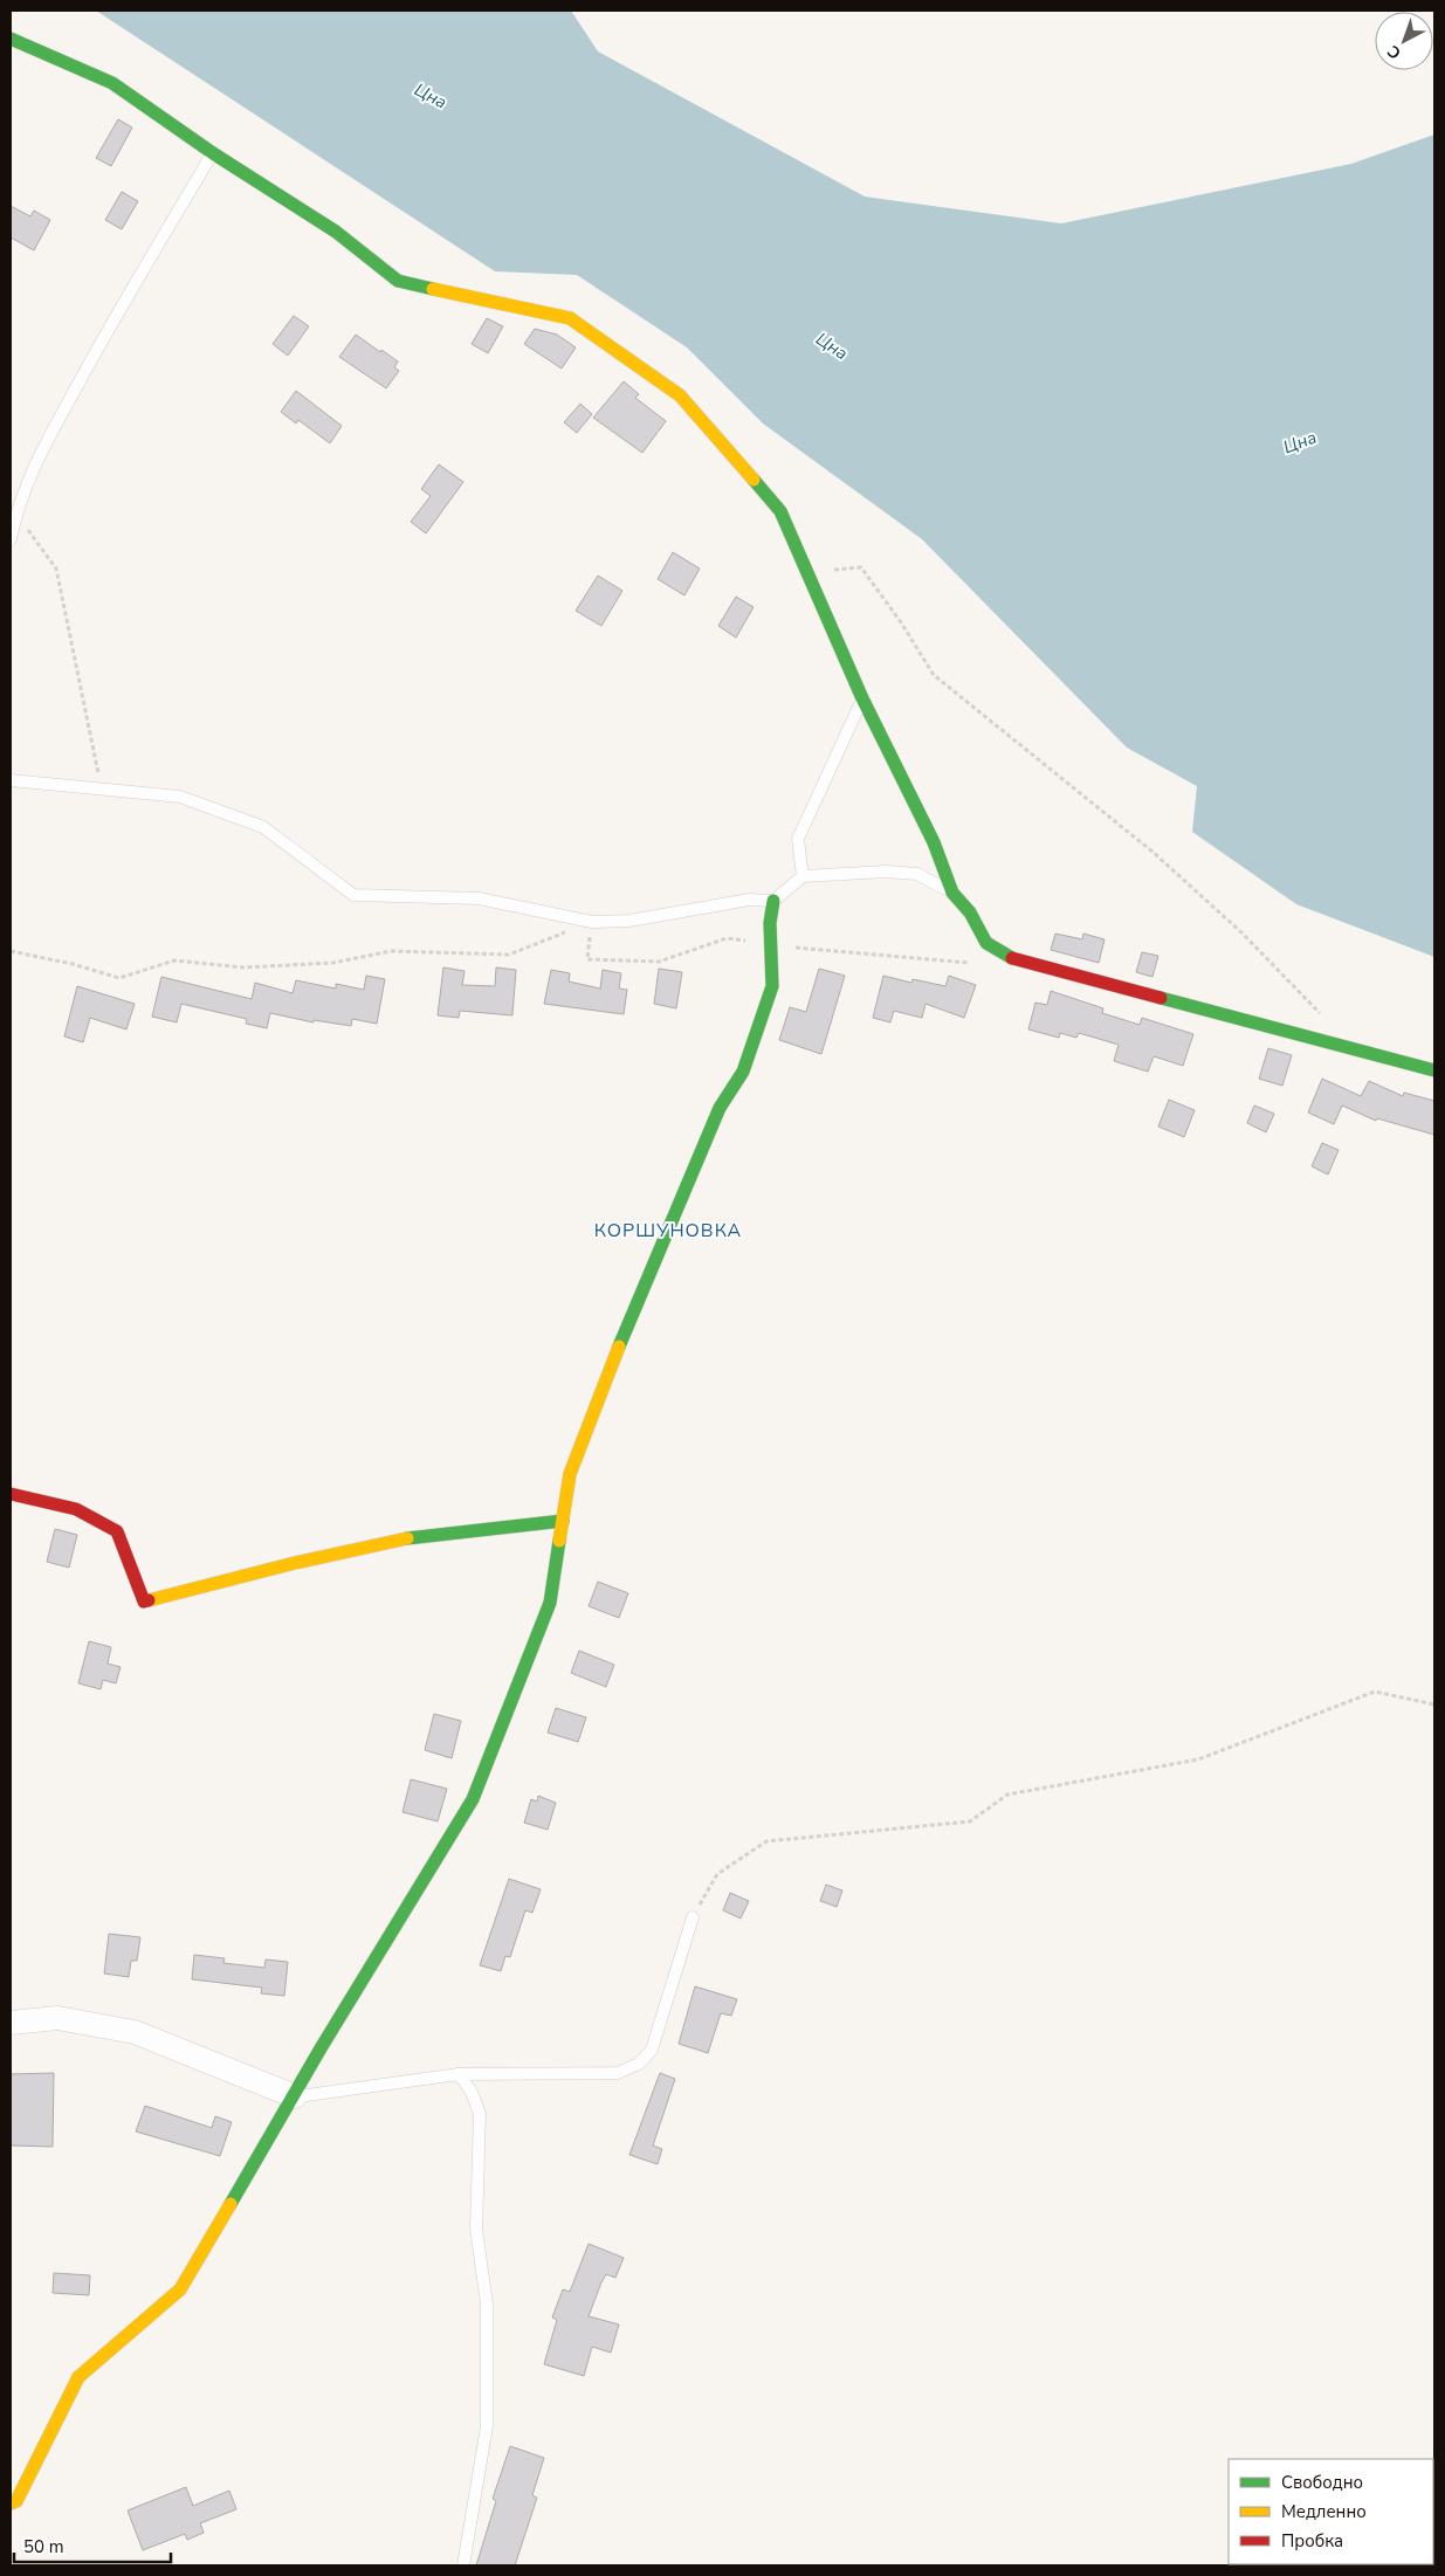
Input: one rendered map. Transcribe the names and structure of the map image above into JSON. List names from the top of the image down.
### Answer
{
  "districts": ["КОРШУНОВКА"],
  "water": ["Цна"],
  "legend": ["Свободно", "Медленно", "Пробка"],
  "scale_bar": "50 m",
  "north": "bottom left"
}
